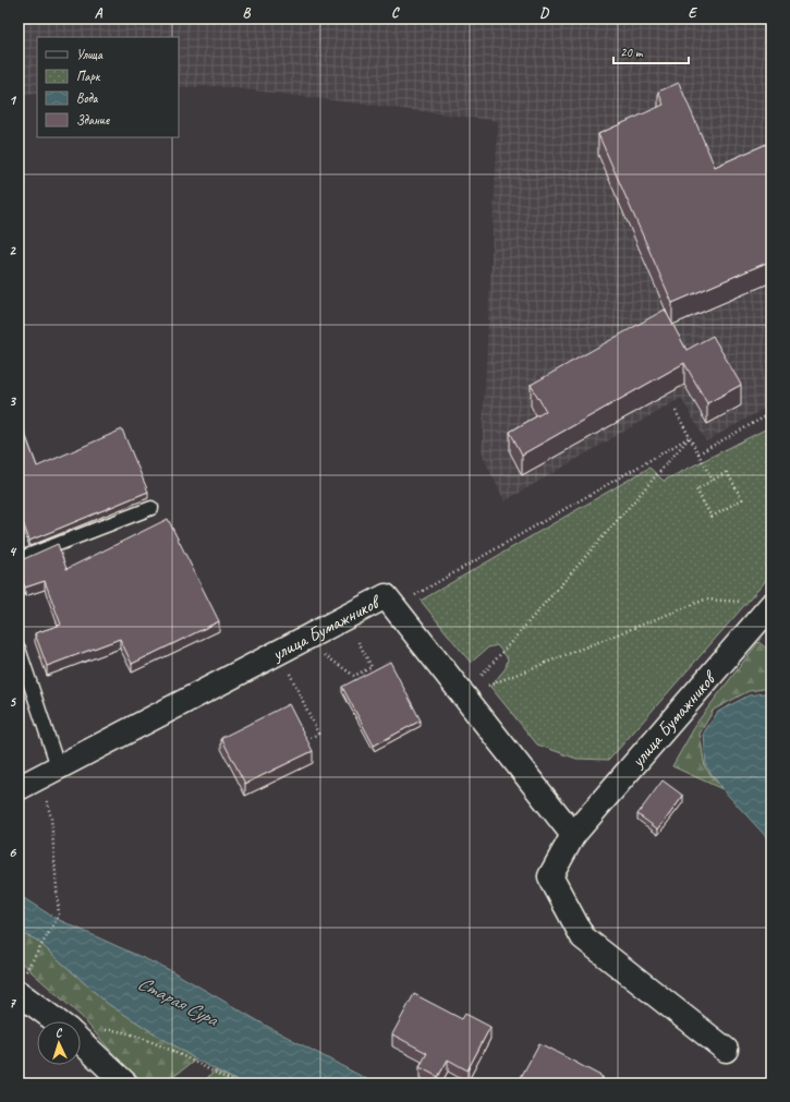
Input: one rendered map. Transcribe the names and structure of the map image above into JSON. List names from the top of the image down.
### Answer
{
  "streets": {
    "street": ["улица Бумажников"]
  },
  "water": ["Старая Сура"],
  "legend": [
    "Улица",
    "Парк",
    "Вода",
    "Здание"
  ],
  "scale_bar": "20 m",
  "north": "top",
  "grid": {
    "columns": [
      "A",
      "B",
      "C",
      "D",
      "E"
    ],
    "rows": [
      "1",
      "2",
      "3",
      "4",
      "5",
      "6",
      "7"
    ]
  }
}
